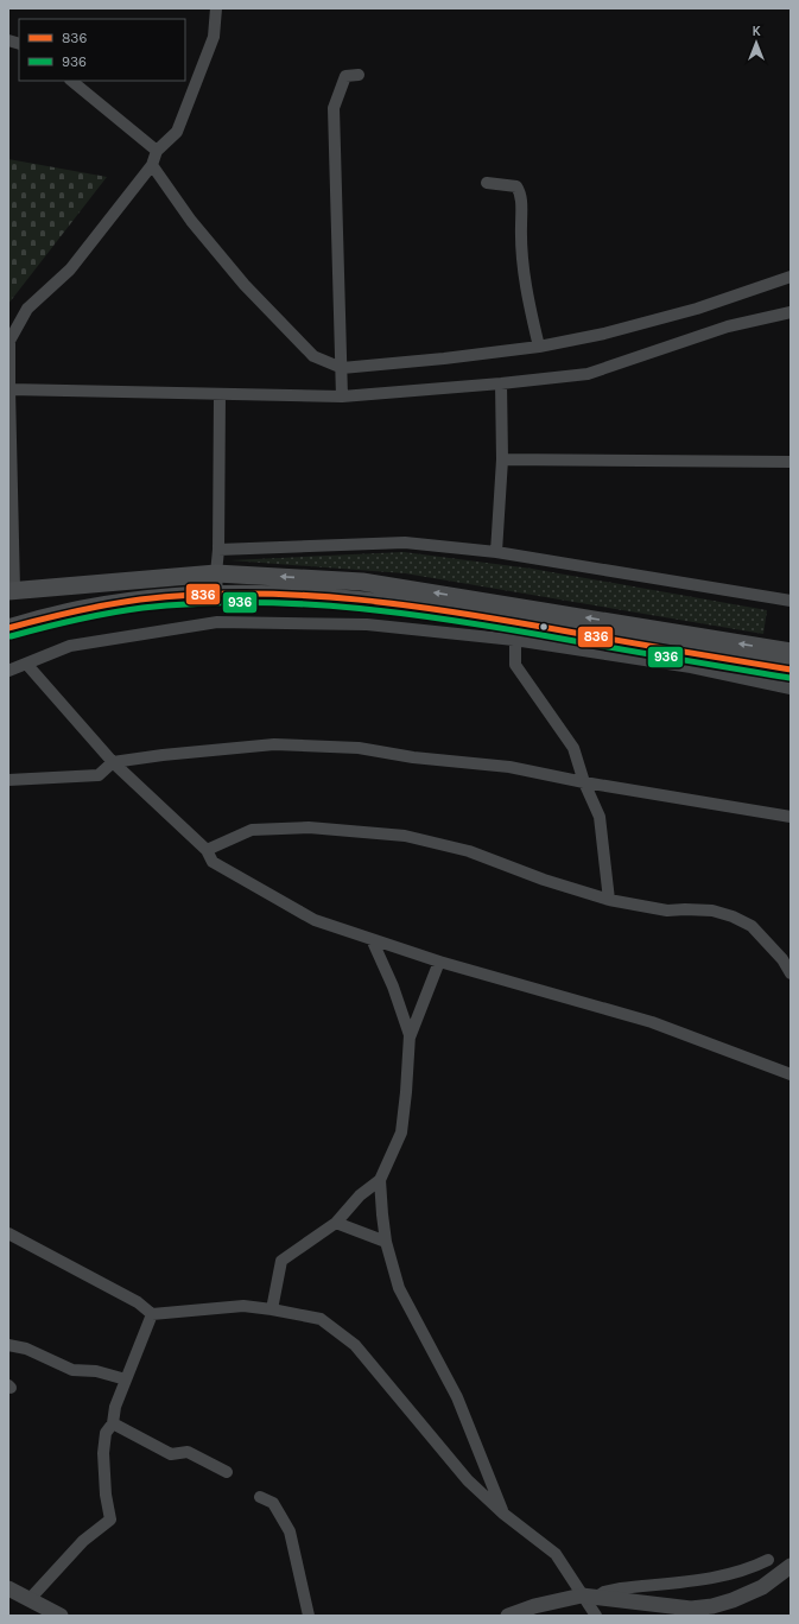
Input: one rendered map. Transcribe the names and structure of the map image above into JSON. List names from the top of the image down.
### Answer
{
  "lines": ["transit line 836", "transit line 936"],
  "legend": ["836", "936"],
  "north": "top"
}
